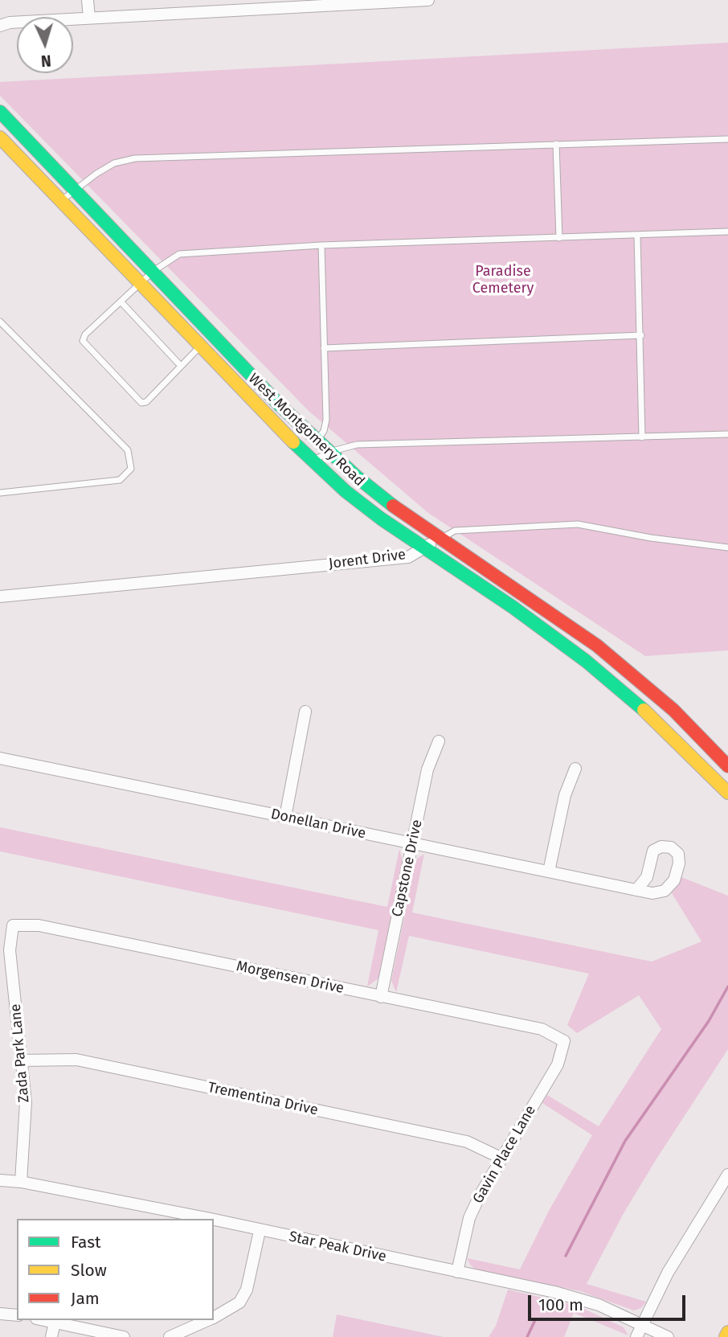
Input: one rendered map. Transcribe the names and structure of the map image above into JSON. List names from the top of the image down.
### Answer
{
  "streets": {
    "main road": ["West Montgomery Road"],
    "street": [
      "Jorent Drive",
      "Donellan Drive",
      "Capstone Drive",
      "Morgensen Drive",
      "Zada Park Lane",
      "Trementina Drive",
      "Gavin Place Lane",
      "Star Peak Drive"
    ]
  },
  "crossings": [
    ["West Montgomery Road", "Jorent Drive"],
    ["Donellan Drive", "Capstone Drive"],
    ["Capstone Drive", "Morgensen Drive"],
    ["Morgensen Drive", "Zada Park Lane"],
    ["Morgensen Drive", "Gavin Place Lane"],
    ["Zada Park Lane", "Trementina Drive"],
    ["Zada Park Lane", "Star Peak Drive"],
    ["Trementina Drive", "Gavin Place Lane"],
    ["Gavin Place Lane", "Star Peak Drive"]
  ],
  "parks": ["Paradise Cemetery"],
  "legend": ["Fast", "Slow", "Jam"],
  "scale_bar": "100 m",
  "north": "bottom"
}
